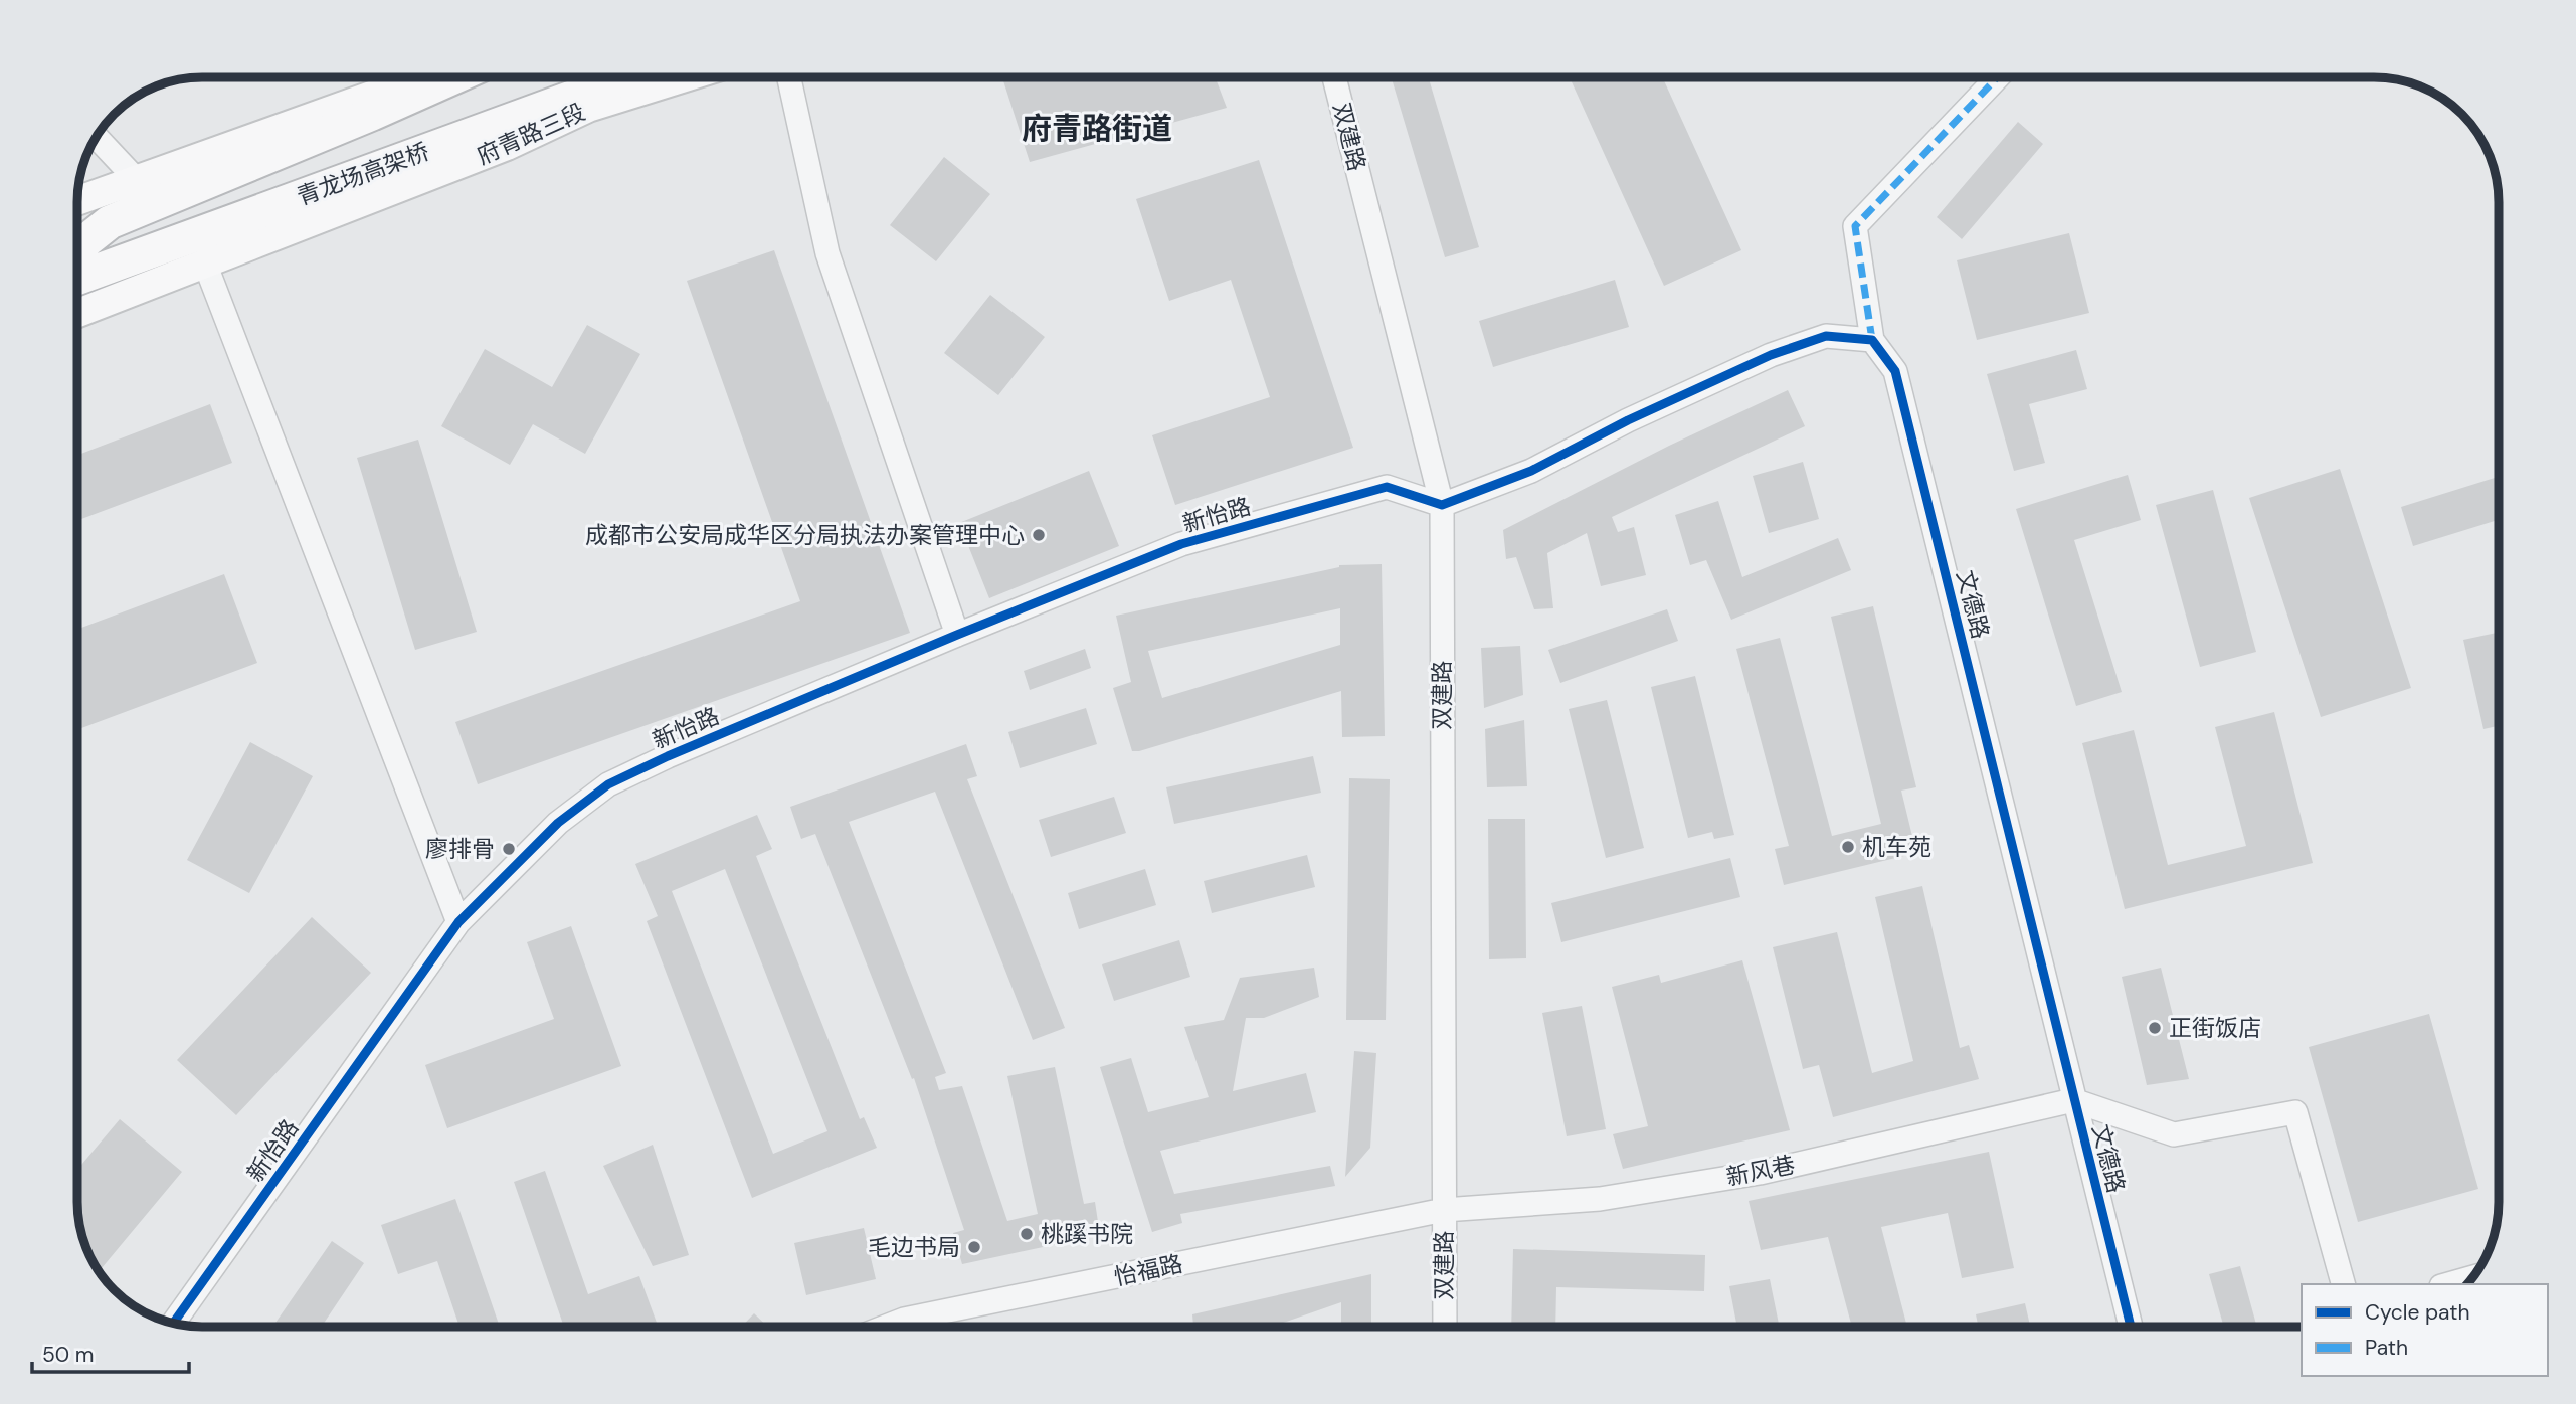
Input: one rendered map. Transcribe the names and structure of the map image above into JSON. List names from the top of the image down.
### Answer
{
  "streets": {
    "highway": ["青龙场高架桥"],
    "main road": ["府青路三段"],
    "street": [
      "双建路",
      "新怡路",
      "文德路",
      "新风巷",
      "怡福路"
    ]
  },
  "crossings": [
    ["双建路", "新怡路"],
    ["双建路", "新风巷"],
    ["双建路", "怡福路"],
    ["文德路", "新风巷"],
    ["新风巷", "怡福路"]
  ],
  "districts": ["府青路街道"],
  "places": [
    "成都市公安局成华区分局执法办案管理中心",
    "机车苑",
    "廖排骨",
    "正街饭店",
    "桃蹊书院",
    "毛边书局"
  ],
  "legend": ["Cycle path", "Path"],
  "scale_bar": "50 m"
}
